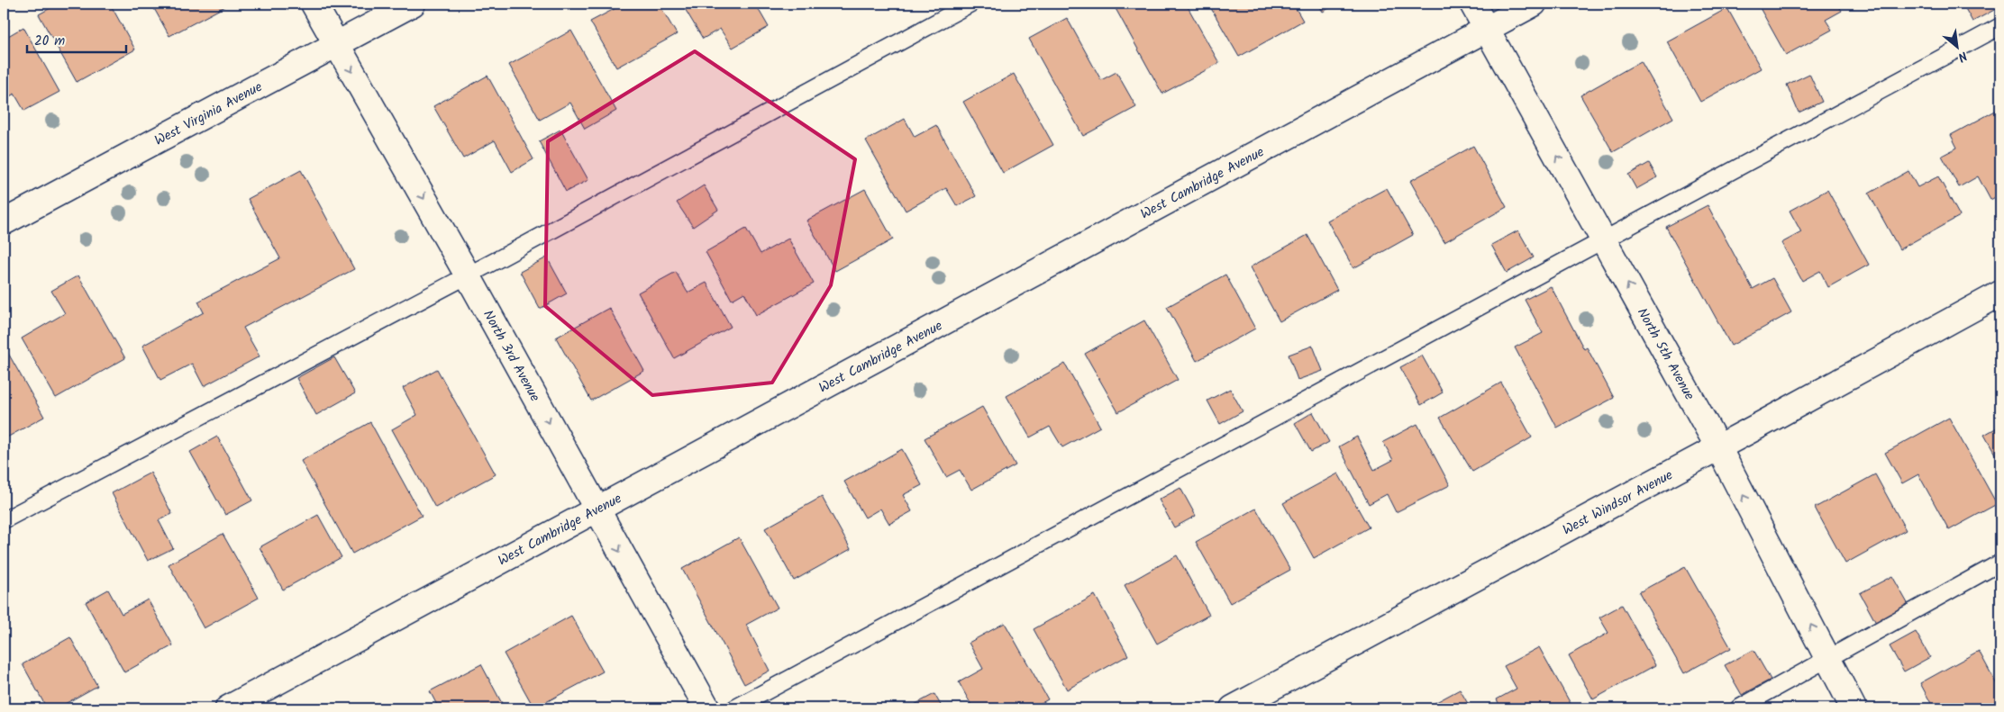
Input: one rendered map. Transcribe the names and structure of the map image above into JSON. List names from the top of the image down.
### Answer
{
  "streets": {
    "street": [
      "West Virginia Avenue",
      "West Cambridge Avenue",
      "North 5th Avenue",
      "North 3rd Avenue",
      "West Windsor Avenue"
    ]
  },
  "crossings": [
    ["West Virginia Avenue", "North 3rd Avenue"],
    ["West Cambridge Avenue", "North 5th Avenue"],
    ["West Cambridge Avenue", "North 3rd Avenue"],
    ["North 5th Avenue", "West Windsor Avenue"]
  ],
  "one_way": ["North 5th Avenue", "North 3rd Avenue"],
  "scale_bar": "20 m",
  "north": "bottom right"
}
